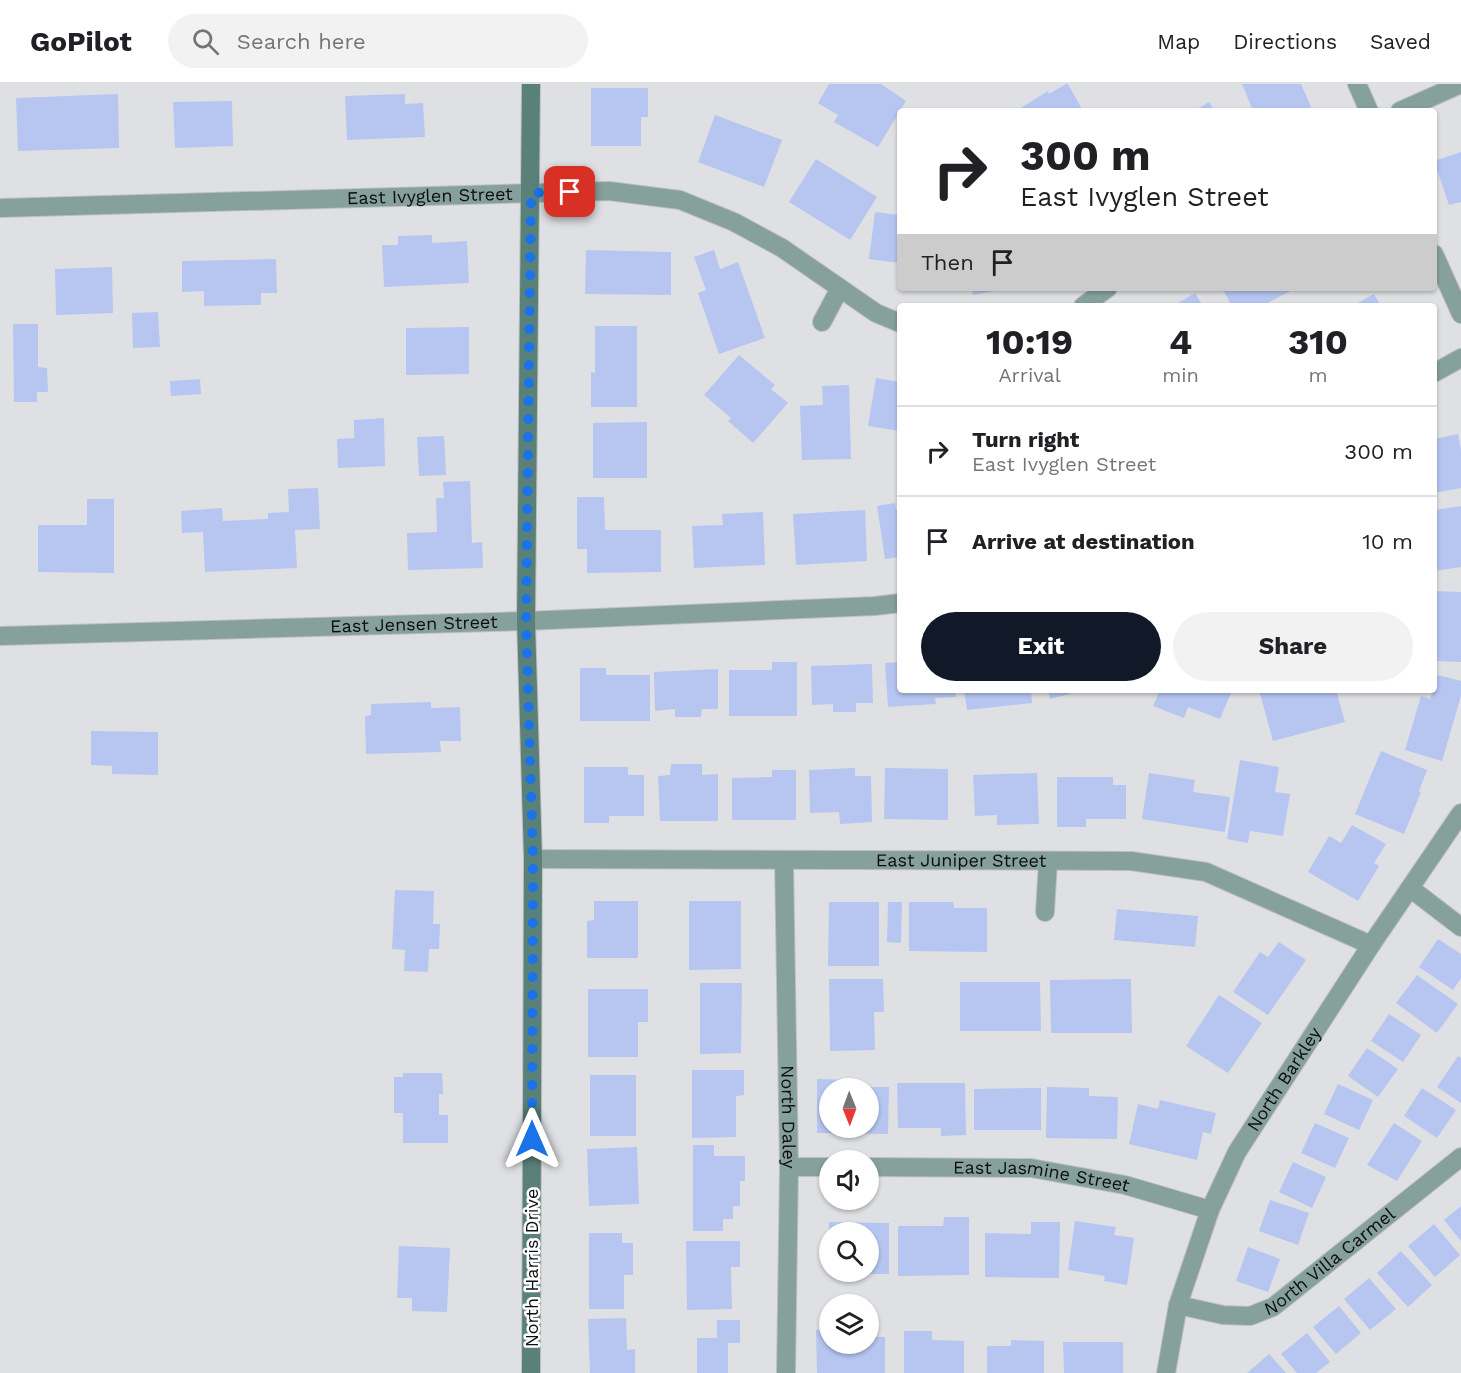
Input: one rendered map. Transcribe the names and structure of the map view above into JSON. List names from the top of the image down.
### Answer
{
  "streets": {
    "street": [
      "East Ivyglen Street",
      "East Jensen Street",
      "East Juniper Street",
      "North Barkley",
      "North Daley",
      "East Jasmine Street",
      "North Villa Carmel",
      "North Harris Drive"
    ]
  },
  "crossings": [
    ["East Ivyglen Street", "North Harris Drive"],
    ["East Jensen Street", "North Harris Drive"],
    ["East Juniper Street", "North Barkley"],
    ["East Juniper Street", "North Daley"],
    ["East Juniper Street", "North Harris Drive"],
    ["North Barkley", "East Jasmine Street"],
    ["North Barkley", "North Villa Carmel"]
  ],
  "north": "bottom",
  "page": {
    "header": "GoPilot",
    "search": "Search here",
    "nav": ["Map", "Directions", "Saved"],
    "turn": ["300 m", "East Ivyglen Street"],
    "then": "Then",
    "eta": [
      "10:19",
      "Arrival",
      "4",
      "min",
      "310",
      "m"
    ],
    "list": [
      {
        "name": "Turn right",
        "note": "East Ivyglen Street",
        "value": "300 m"
      },
      {
        "name": "Arrive at destination",
        "value": "10 m"
      }
    ],
    "buttons": ["Exit", "Share"]
  }
}
